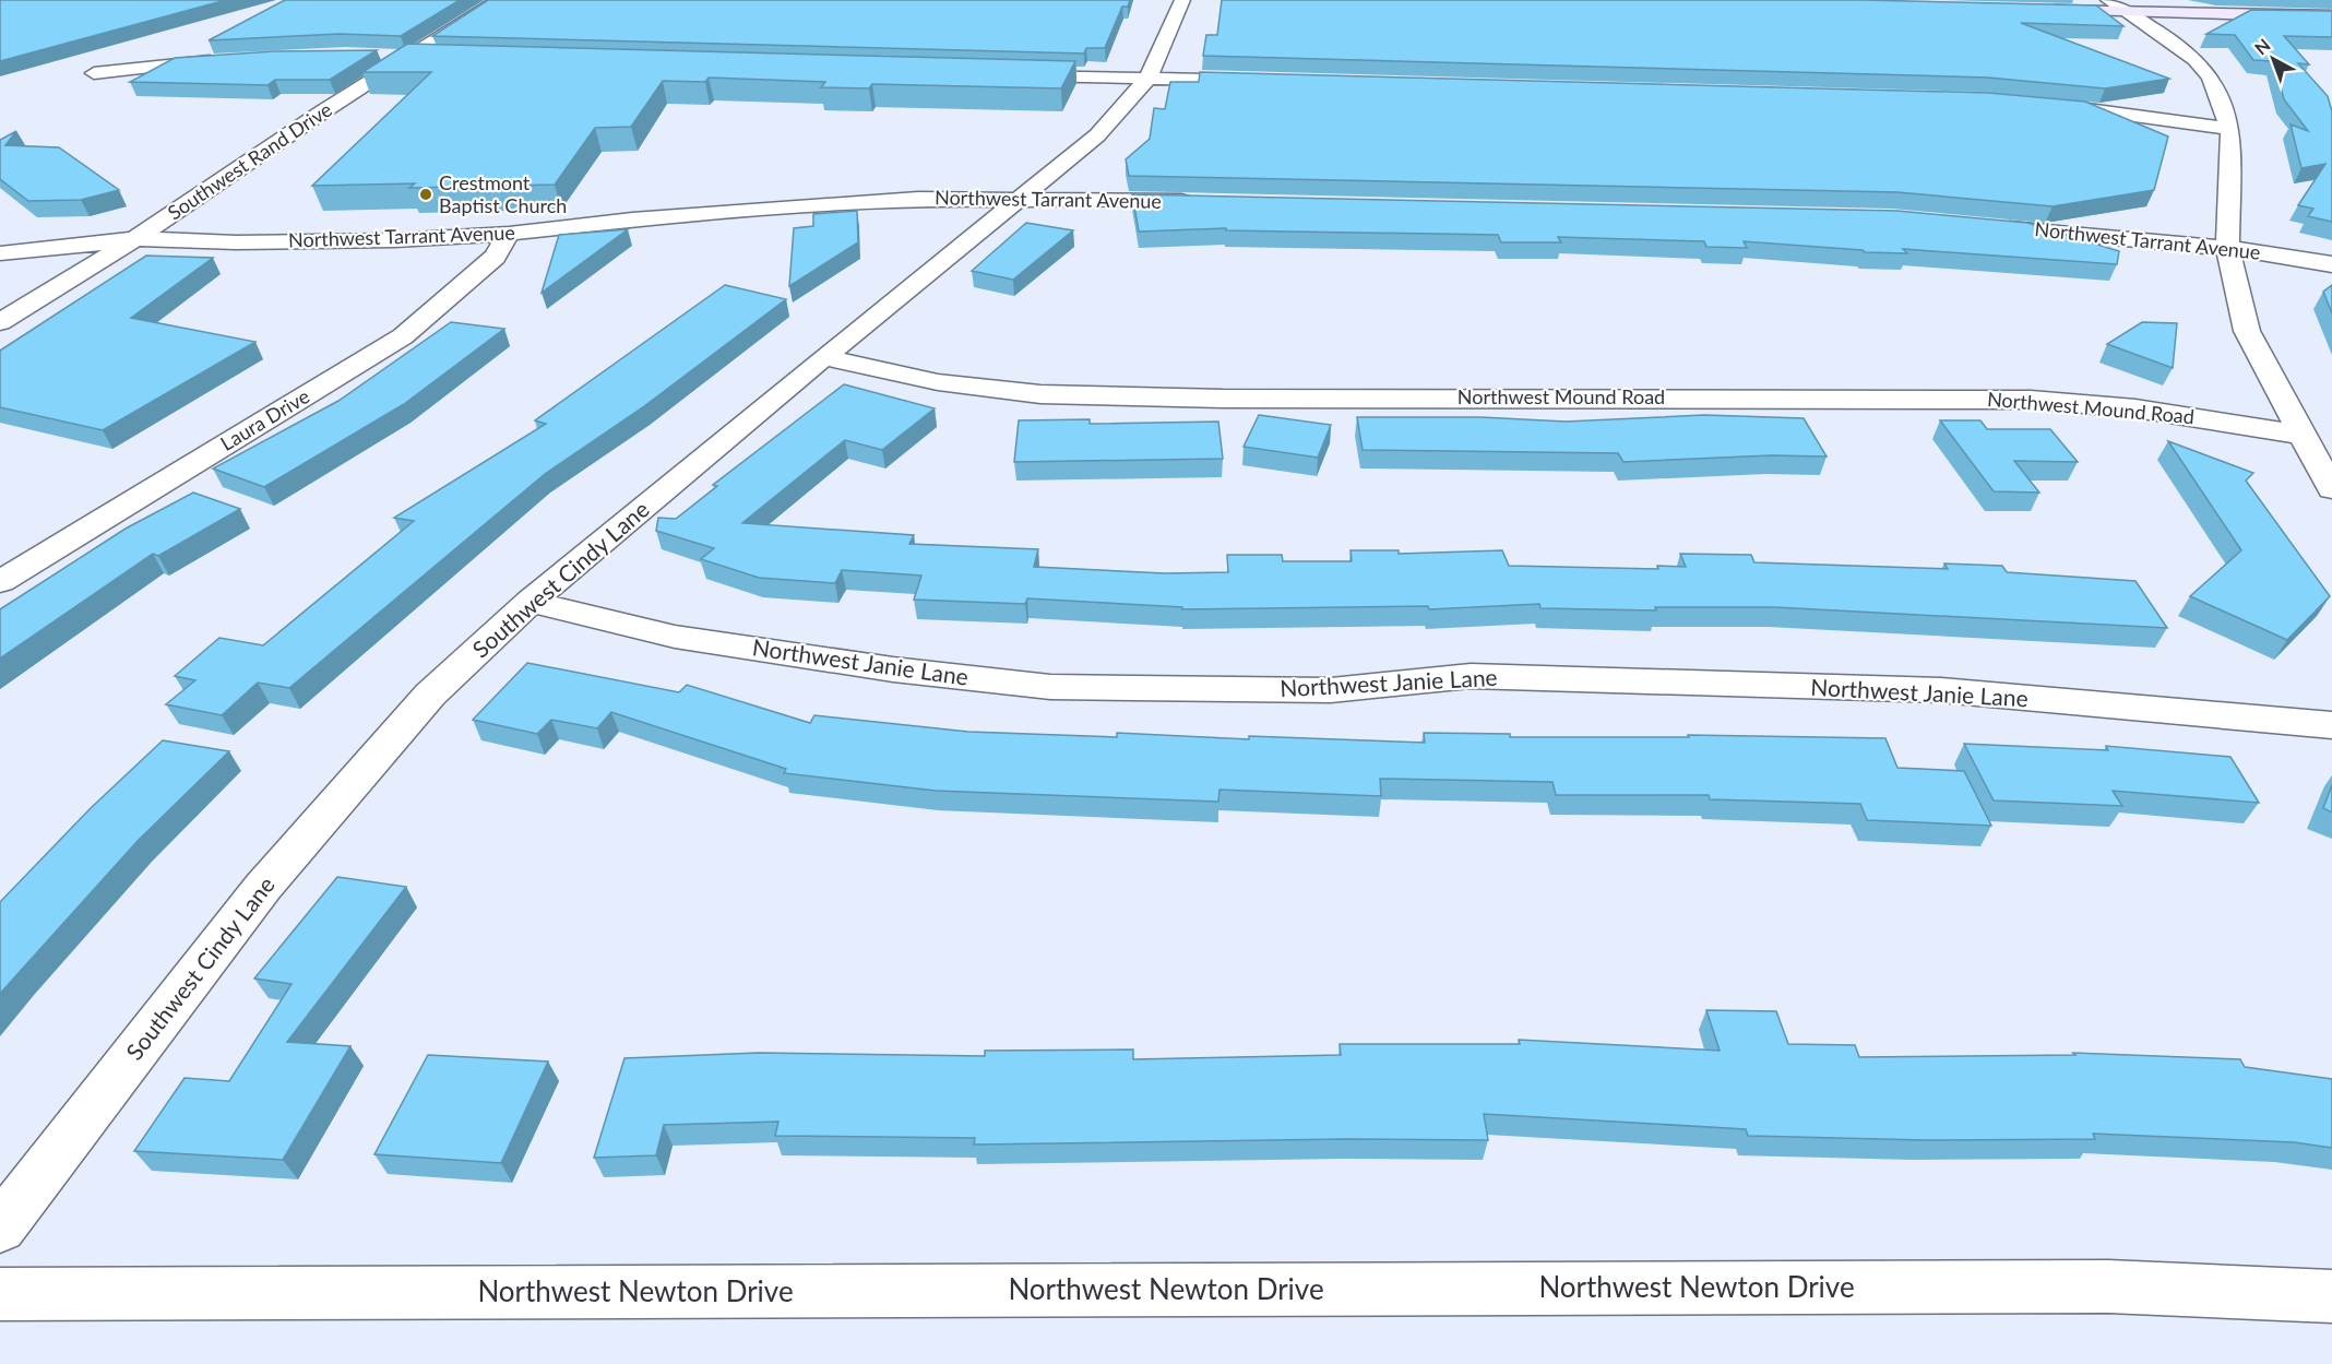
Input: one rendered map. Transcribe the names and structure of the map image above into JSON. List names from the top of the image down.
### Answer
{
  "streets": {
    "street": [
      "Southwest Rand Drive",
      "Northwest Tarrant Avenue",
      "Northwest Mound Road",
      "Laura Drive",
      "Southwest Cindy Lane",
      "Northwest Janie Lane",
      "Northwest Newton Drive"
    ]
  },
  "crossings": [
    ["Southwest Rand Drive", "Northwest Tarrant Avenue"],
    ["Northwest Tarrant Avenue", "Laura Drive"],
    ["Northwest Tarrant Avenue", "Southwest Cindy Lane"],
    ["Northwest Mound Road", "Southwest Cindy Lane"],
    ["Southwest Cindy Lane", "Northwest Janie Lane"]
  ],
  "places": ["Crestmont Baptist Church"],
  "north": "top left"
}
